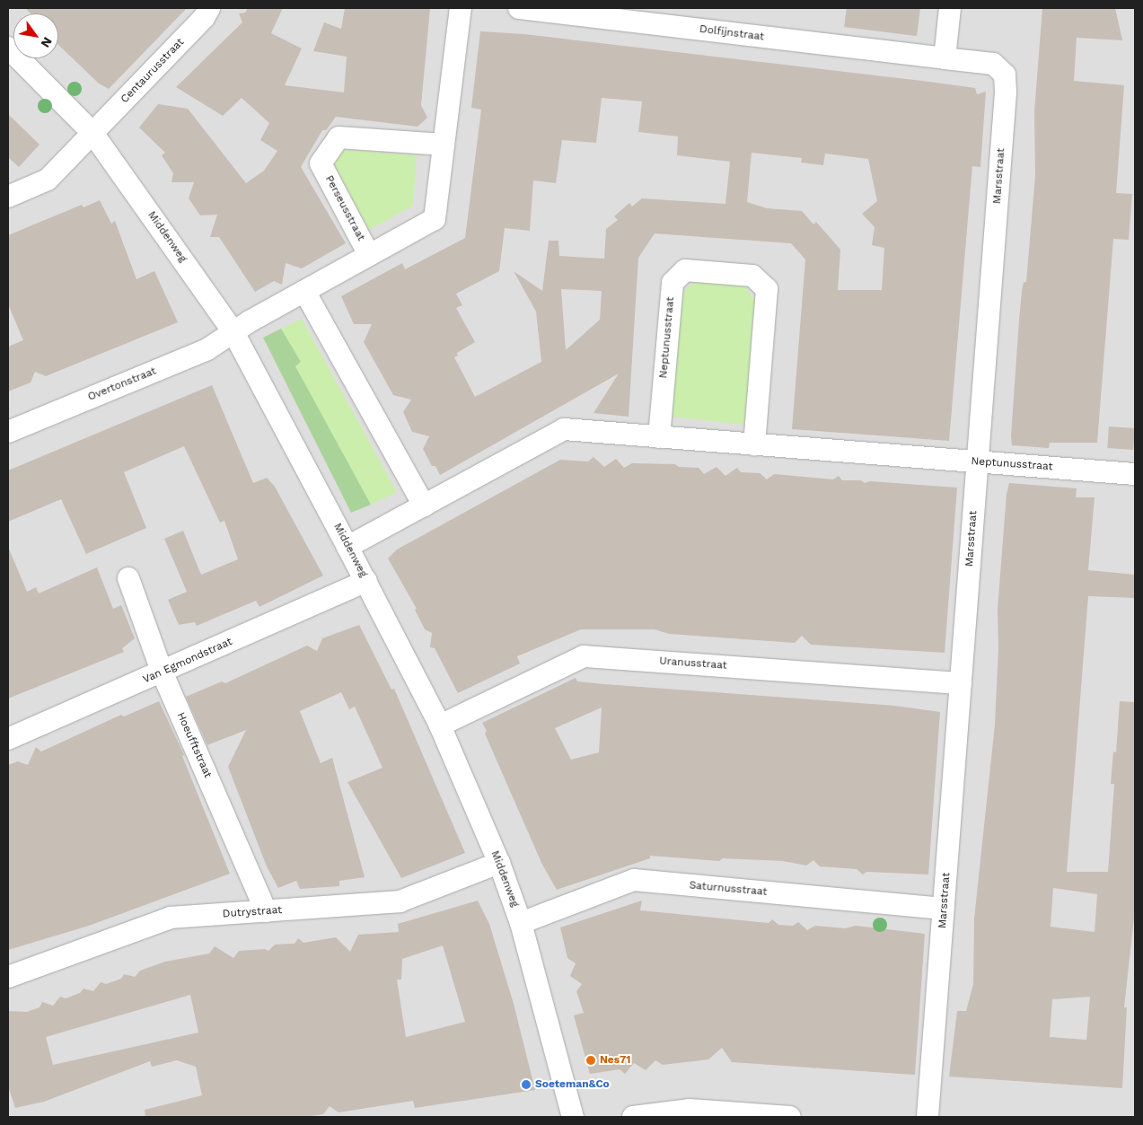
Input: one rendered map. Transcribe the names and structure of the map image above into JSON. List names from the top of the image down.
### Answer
{
  "streets": {
    "street": [
      "Dolfijnstraat",
      "Centaurusstraat",
      "Marsstraat",
      "Perseusstraat",
      "Middenweg",
      "Neptunusstraat",
      "Overtonstraat",
      "Van Egmondstraat",
      "Uranusstraat",
      "Hoeufftstraat",
      "Saturnusstraat",
      "Dutrystraat"
    ]
  },
  "crossings": [
    ["Dolfijnstraat", "Marsstraat"],
    ["Centaurusstraat", "Middenweg"],
    ["Marsstraat", "Neptunusstraat"],
    ["Marsstraat", "Uranusstraat"],
    ["Marsstraat", "Saturnusstraat"],
    ["Perseusstraat", "Middenweg"],
    ["Perseusstraat", "Overtonstraat"],
    ["Middenweg", "Neptunusstraat"],
    ["Middenweg", "Overtonstraat"],
    ["Middenweg", "Van Egmondstraat"],
    ["Middenweg", "Uranusstraat"],
    ["Middenweg", "Saturnusstraat"],
    ["Middenweg", "Dutrystraat"],
    ["Van Egmondstraat", "Hoeufftstraat"],
    ["Hoeufftstraat", "Dutrystraat"]
  ],
  "places": ["Nes71", "Soeteman&Co"],
  "north": "bottom right"
}
